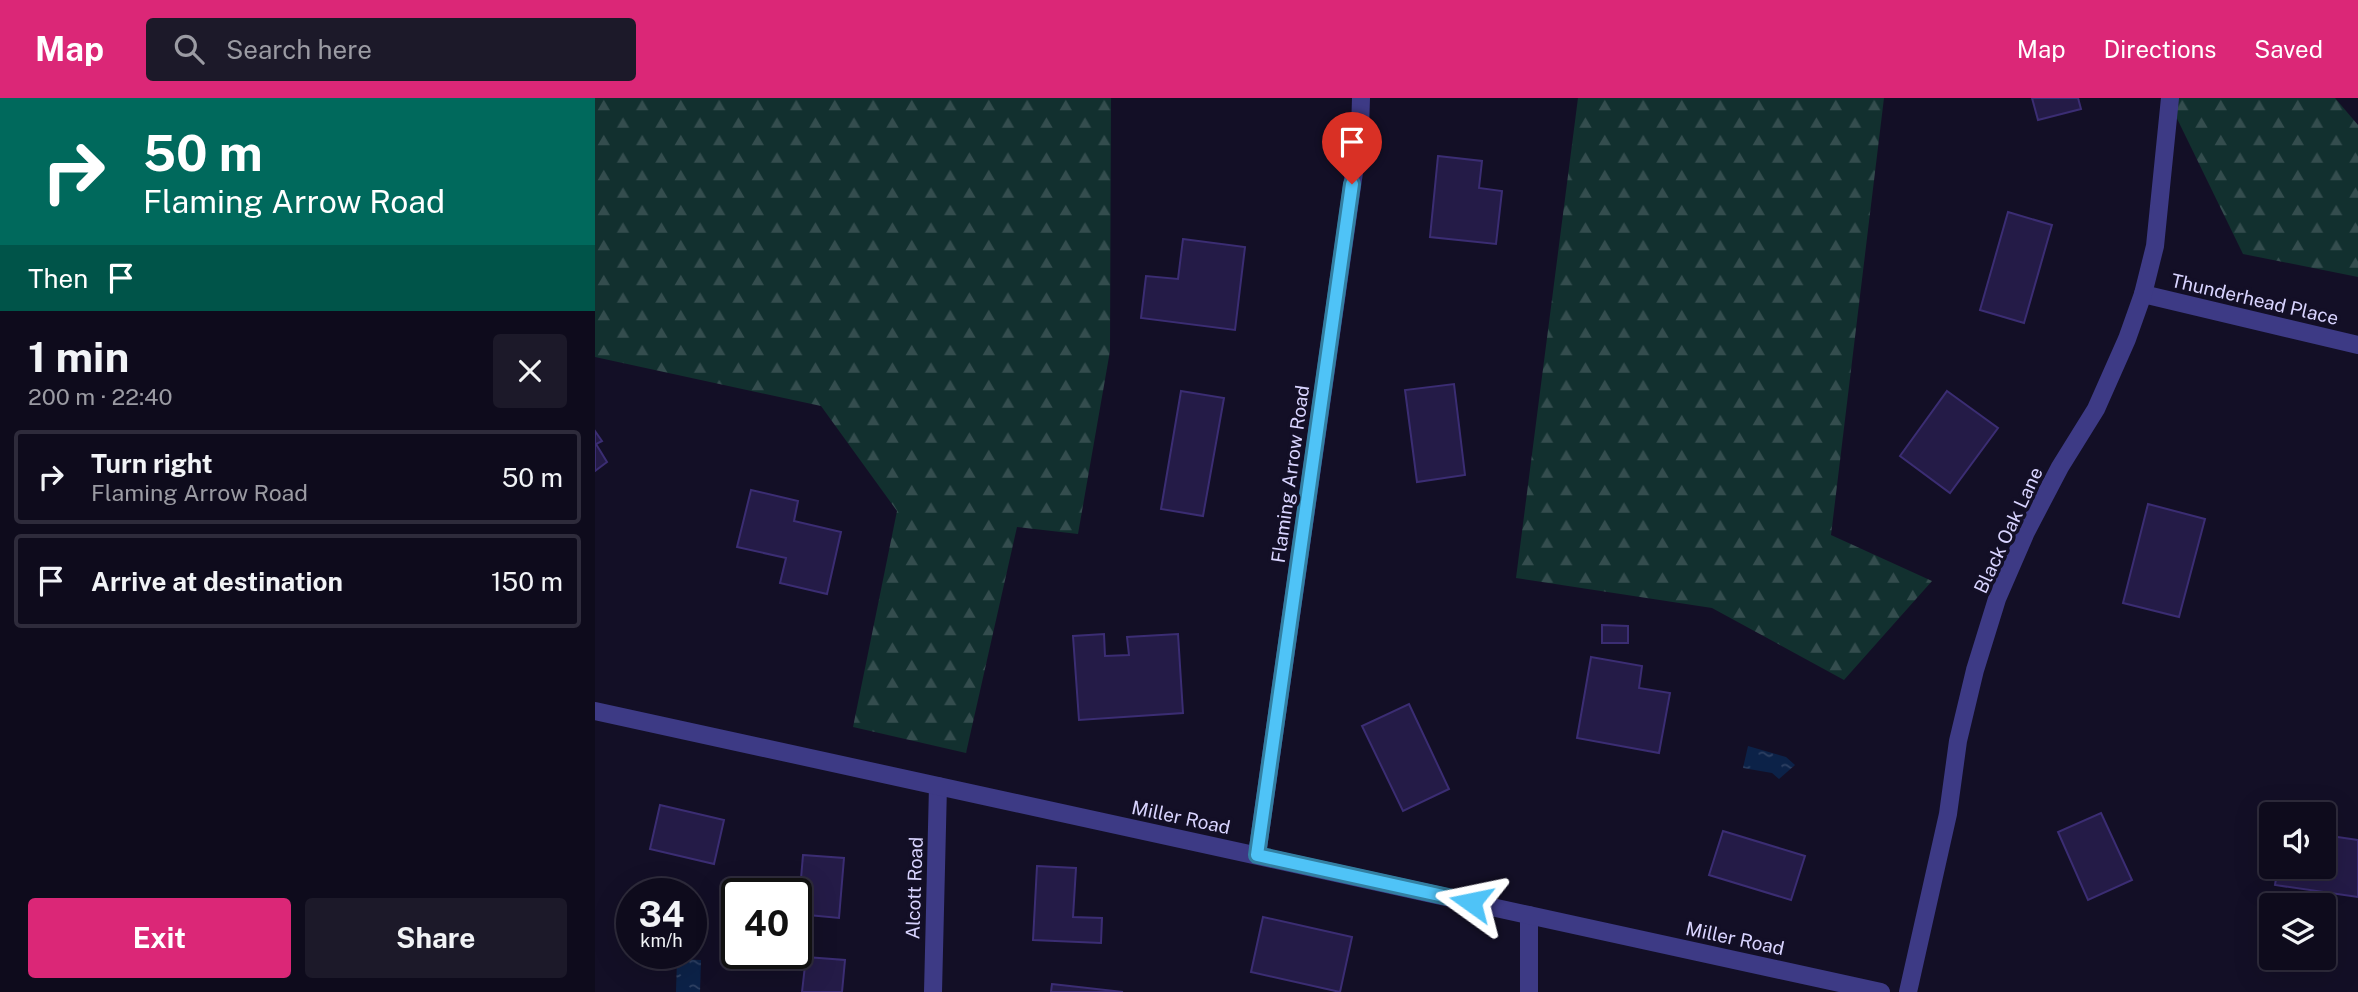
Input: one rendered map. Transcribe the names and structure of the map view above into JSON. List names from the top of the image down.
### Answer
{
  "streets": {
    "street": [
      "Thunderhead Place",
      "Flaming Arrow Road",
      "Black Oak Lane",
      "Miller Road",
      "Alcott Road"
    ]
  },
  "crossings": [
    ["Thunderhead Place", "Black Oak Lane"],
    ["Flaming Arrow Road", "Miller Road"],
    ["Miller Road", "Alcott Road"]
  ],
  "page": {
    "header": "Map",
    "search": "Search here",
    "nav": ["Map", "Directions", "Saved"],
    "turn": ["50 m", "Flaming Arrow Road"],
    "then": "Then",
    "heading": ["1 min", "200 m · 22:40"],
    "list": [
      {
        "name": "Turn right",
        "note": "Flaming Arrow Road",
        "value": "50 m"
      },
      {
        "name": "Arrive at destination",
        "value": "150 m"
      }
    ],
    "speed": "34 km/h",
    "limit": "40",
    "buttons": ["Exit", "Share"]
  }
}
